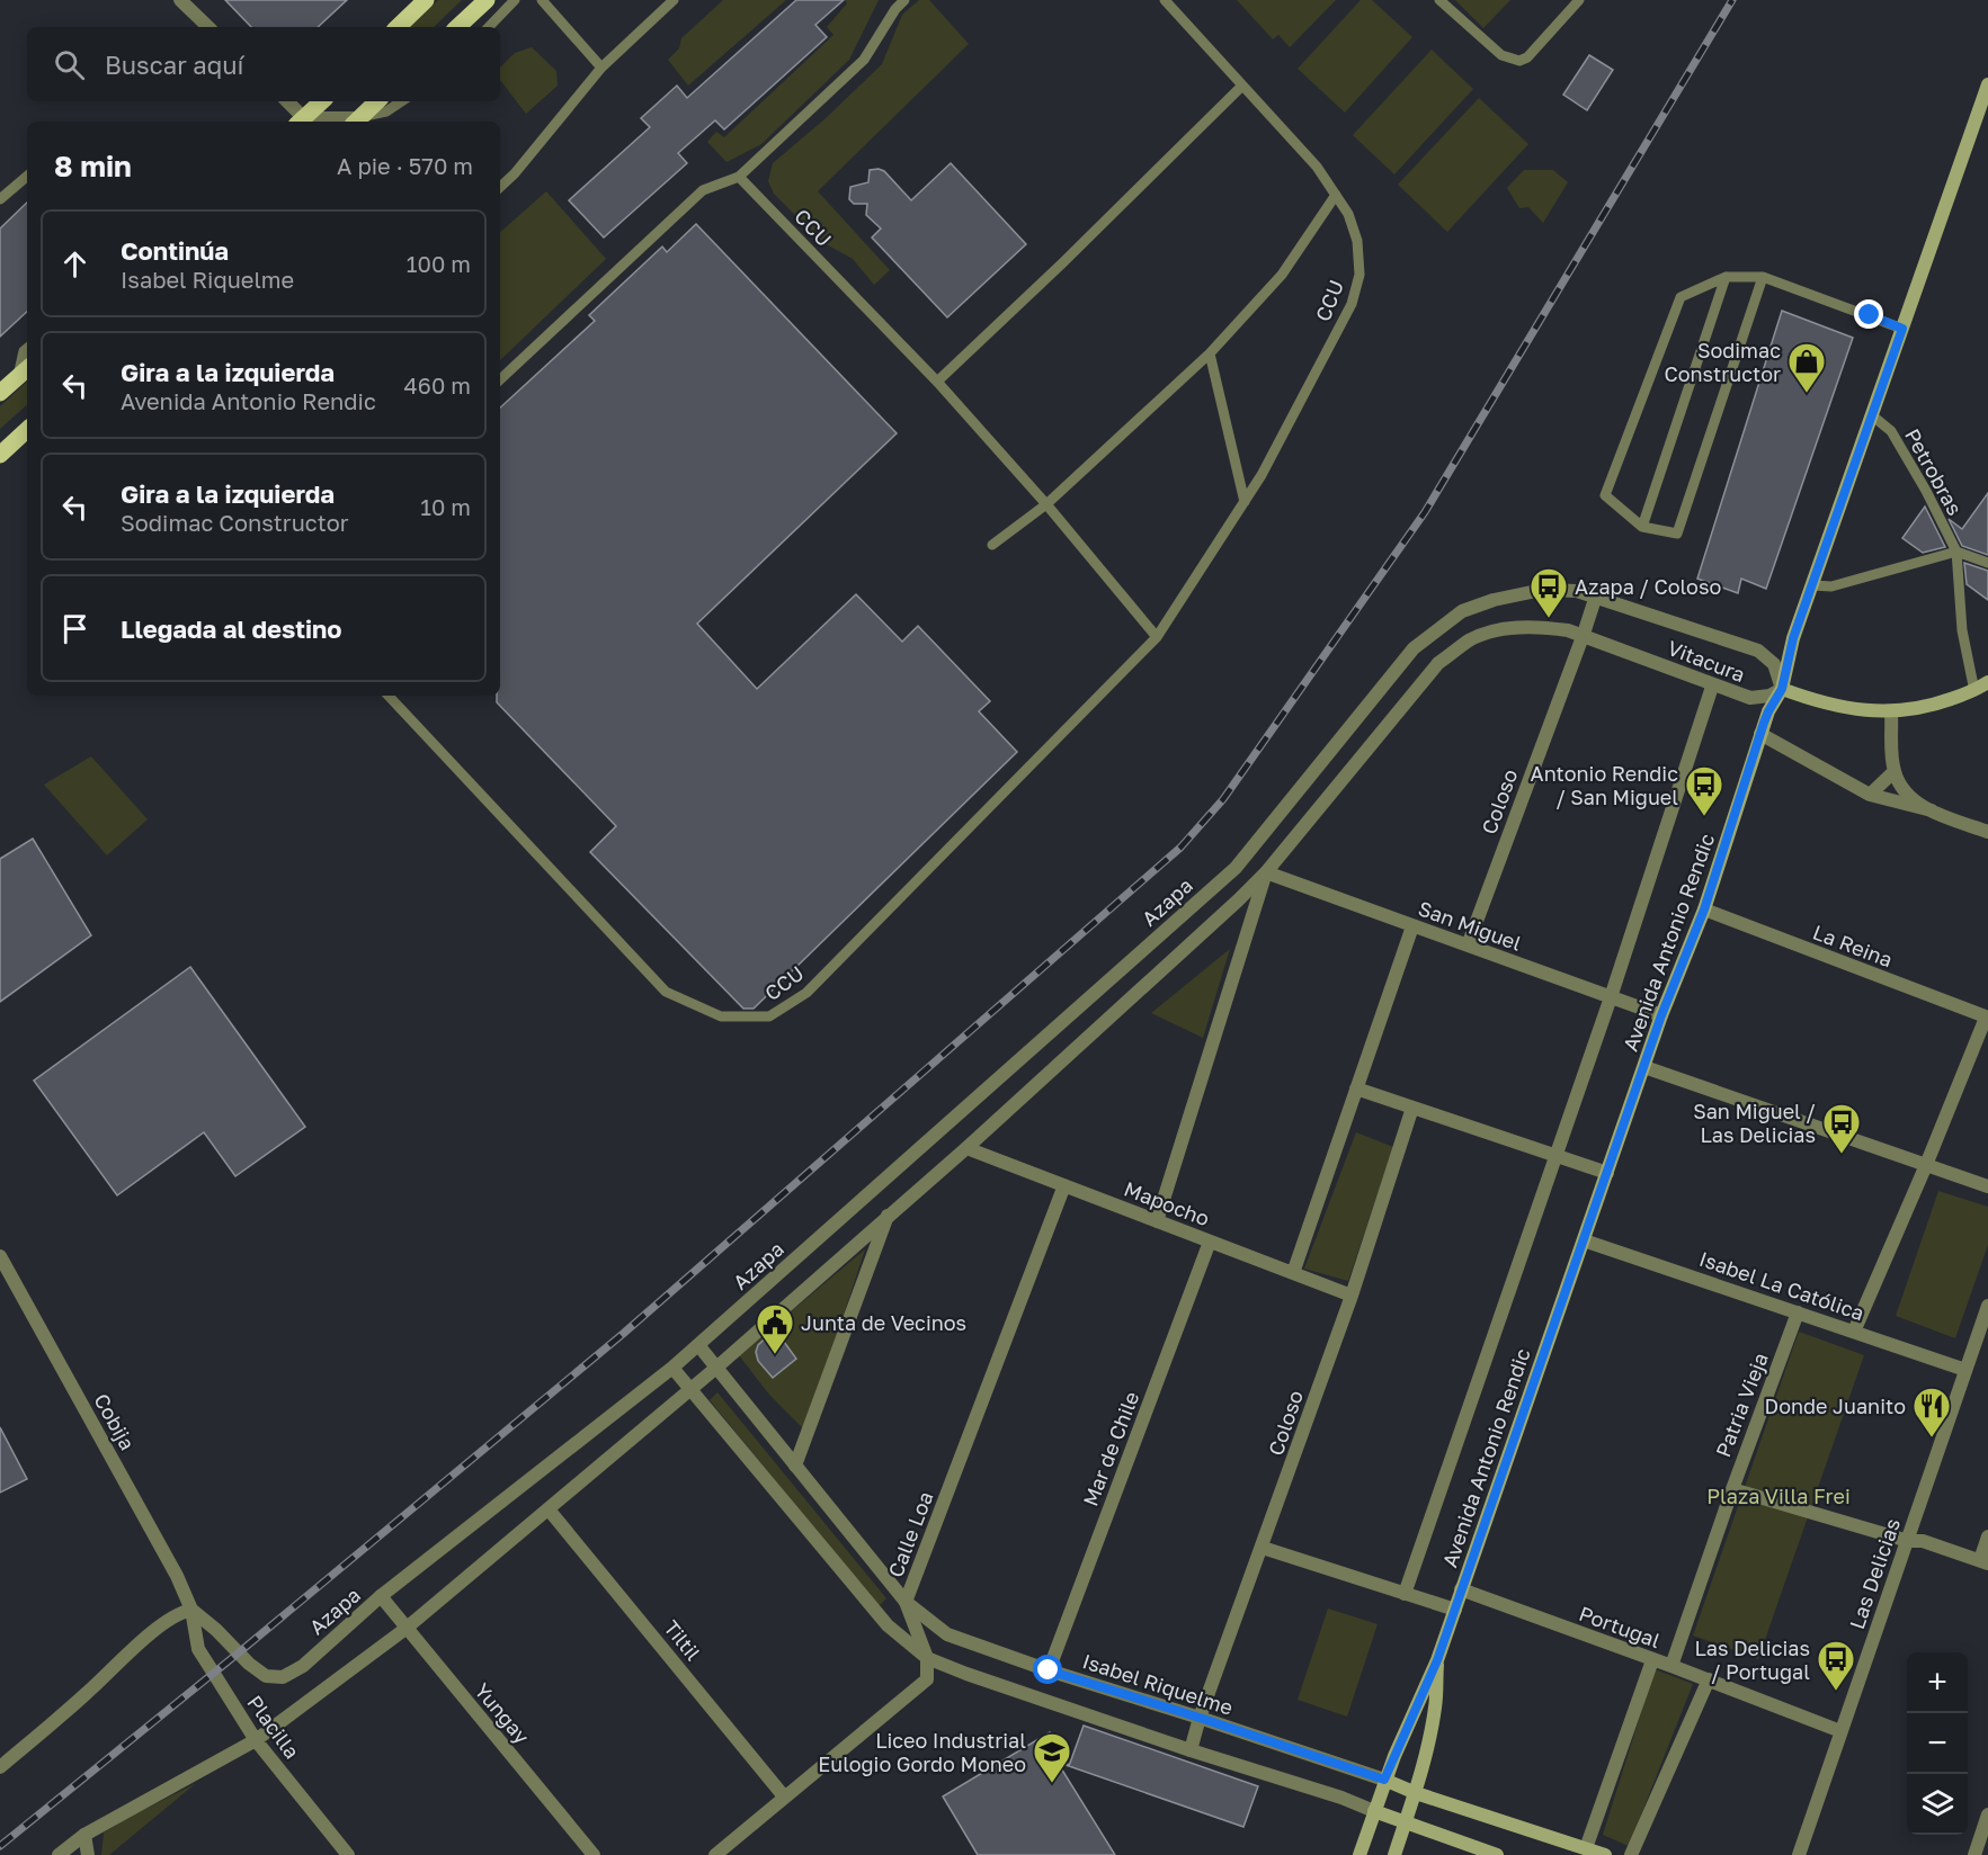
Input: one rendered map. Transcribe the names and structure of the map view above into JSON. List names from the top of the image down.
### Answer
{
  "streets": {
    "main road": ["Avenida Antonio Rendic", "Isabel Riquelme"],
    "street": [
      "Vitacura",
      "Coloso",
      "Azapa",
      "San Miguel",
      "La Reina",
      "Mapocho",
      "Isabel La Católica",
      "Patria Vieja",
      "Cobija",
      "Mar de Chile",
      "Calle Loa",
      "Las Delicias",
      "Portugal",
      "Tiltil",
      "Yungay",
      "Placilla"
    ],
    "lane": ["CCU", "Petrobras"]
  },
  "crossings": [
    ["Petrobras", "Avenida Antonio Rendic"],
    ["Vitacura", "Coloso"],
    ["Vitacura", "Azapa"],
    ["Vitacura", "San Miguel"],
    ["Vitacura", "Avenida Antonio Rendic"],
    ["Coloso", "San Miguel"],
    ["Coloso", "Mapocho"],
    ["Coloso", "Isabel Riquelme"],
    ["Azapa", "Cobija"],
    ["Azapa", "Isabel Riquelme"],
    ["Azapa", "Yungay"],
    ["Azapa", "Placilla"],
    ["San Miguel", "Avenida Antonio Rendic"],
    ["Avenida Antonio Rendic", "La Reina"],
    ["Avenida Antonio Rendic", "Isabel La Católica"],
    ["Avenida Antonio Rendic", "Portugal"],
    ["Avenida Antonio Rendic", "Isabel Riquelme"],
    ["Mapocho", "Mar de Chile"],
    ["Mapocho", "Calle Loa"],
    ["Isabel La Católica", "Patria Vieja"],
    ["Isabel La Católica", "Las Delicias"],
    ["Patria Vieja", "Portugal"],
    ["Cobija", "Placilla"],
    ["Mar de Chile", "Isabel Riquelme"],
    ["Calle Loa", "Isabel Riquelme"],
    ["Las Delicias", "Portugal"]
  ],
  "parks": ["Plaza Villa Frei"],
  "places": {
    "shop": ["Sodimac Constructor"],
    "bus stop": [
      "Azapa / Coloso",
      "Antonio Rendic / San Miguel",
      "San Miguel / Las Delicias",
      "Las Delicias / Portugal"
    ],
    "public building": ["Junta de Vecinos"],
    "restaurant": ["Donde Juanito"],
    "school or university": ["Liceo Industrial Eulogio Gordo Moneo"]
  },
  "page": {
    "search": "Buscar aquí",
    "heading": ["8 min", "A pie · 570 m"],
    "list": [
      ["Continúa", "Isabel Riquelme", "100 m"],
      ["Gira a la izquierda", "Avenida Antonio Rendic", "460 m"],
      ["Gira a la izquierda", "Sodimac Constructor", "10 m"],
      "Llegada al destino"
    ],
    "map_buttons": ["+", "−"]
  }
}
